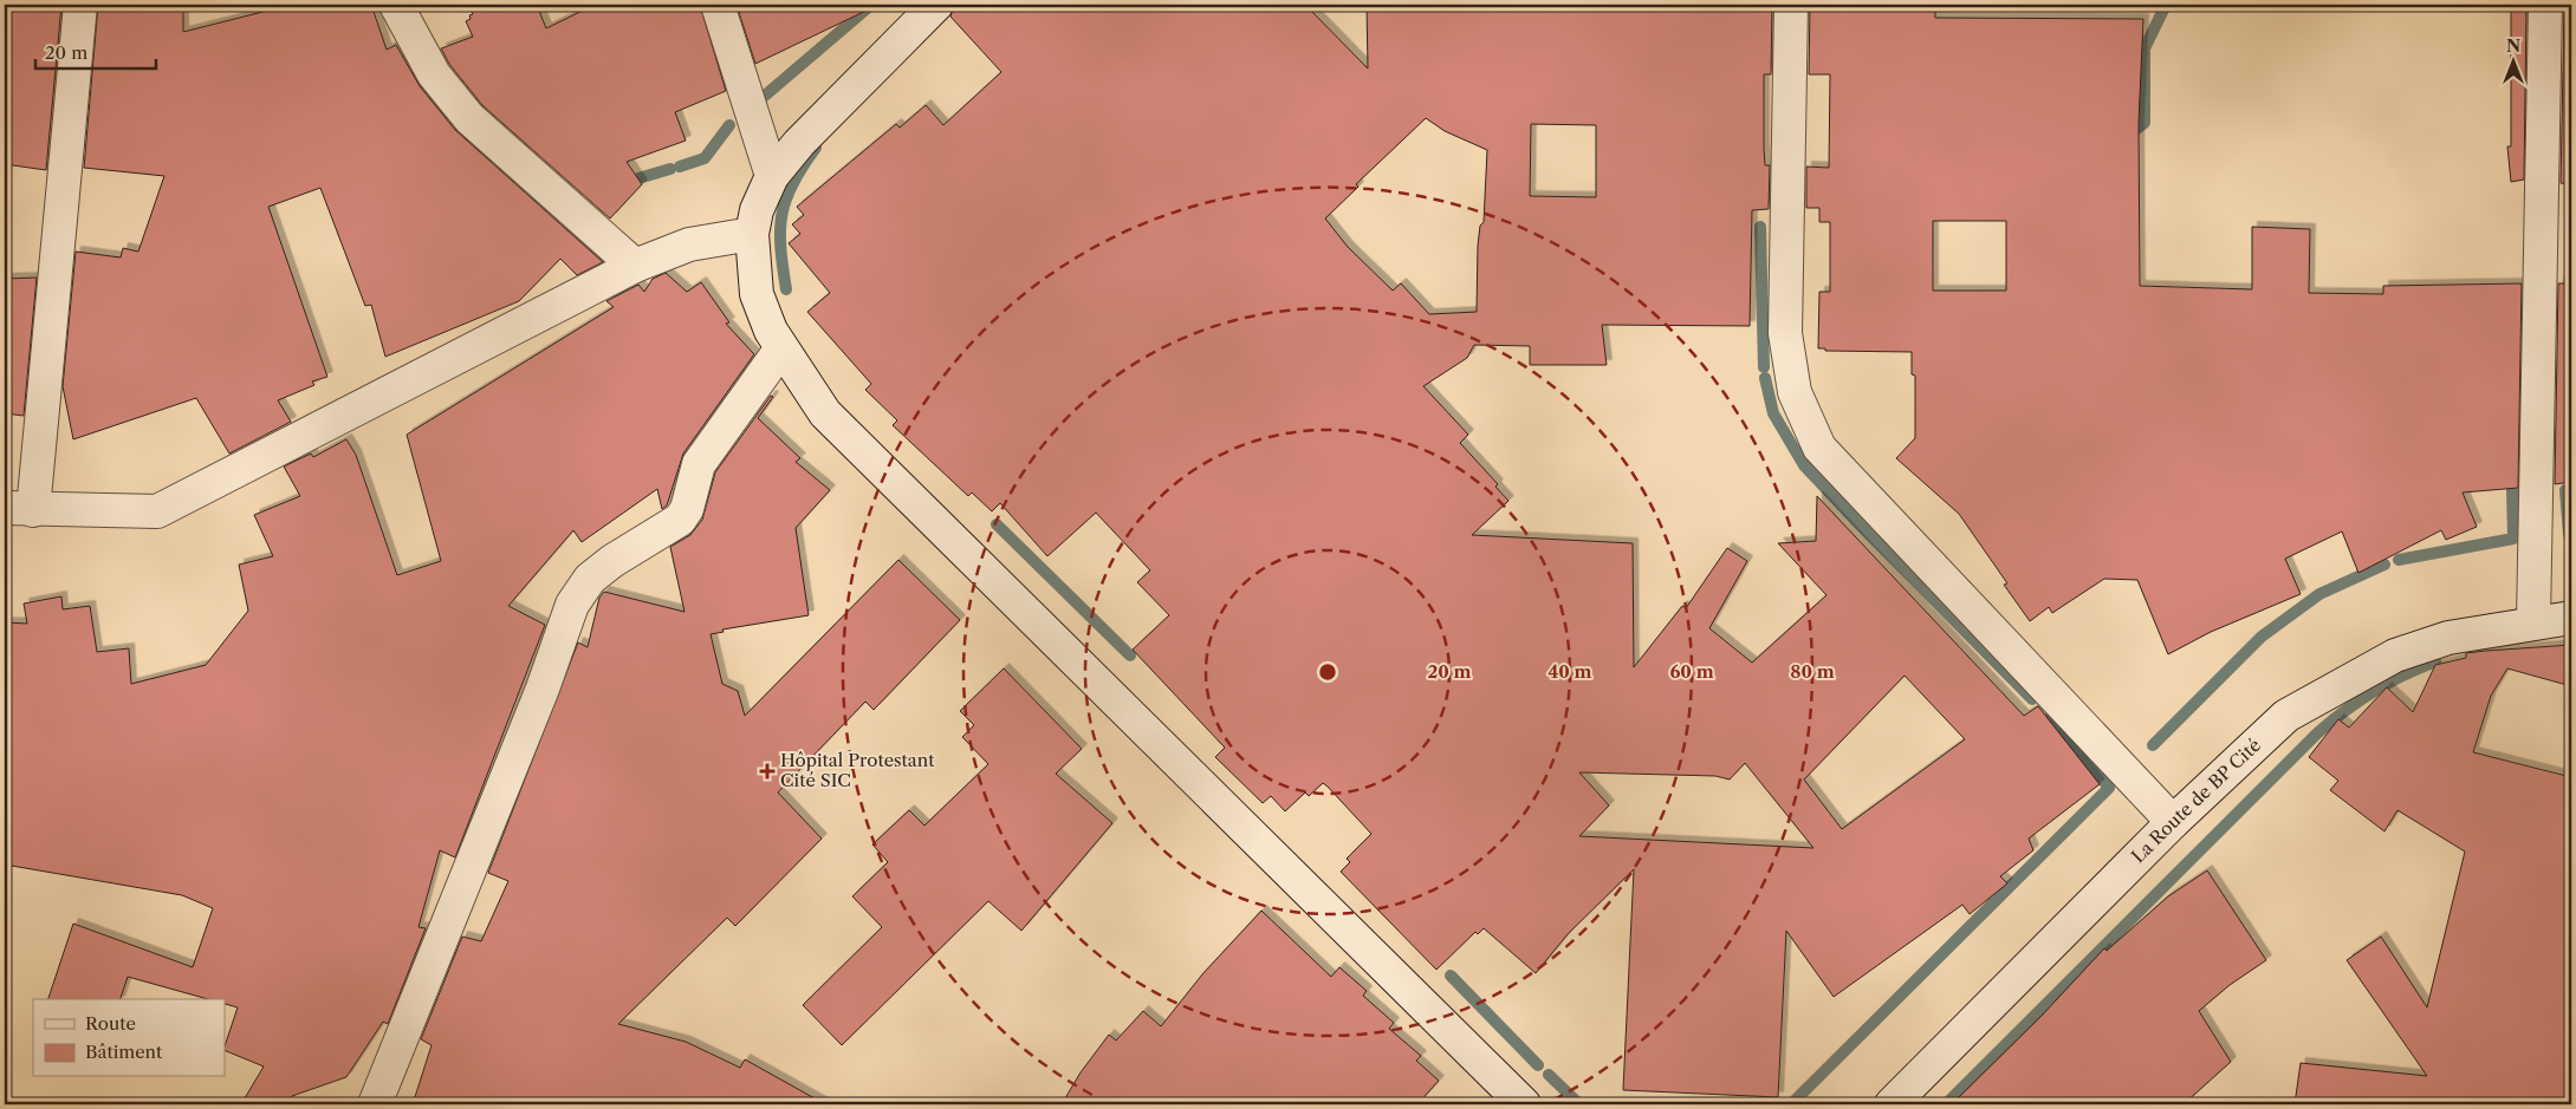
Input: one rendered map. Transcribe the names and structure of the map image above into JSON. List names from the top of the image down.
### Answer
{
  "streets": {
    "street": ["La Route de BP Cité"]
  },
  "places": {
    "health": ["Hôpital Protestant Cité SIC"]
  },
  "legend": ["Route", "Bâtiment"],
  "scale_bar": "20 m",
  "north": "top",
  "rings": [
    "20 m",
    "40 m",
    "60 m",
    "80 m"
  ]
}
